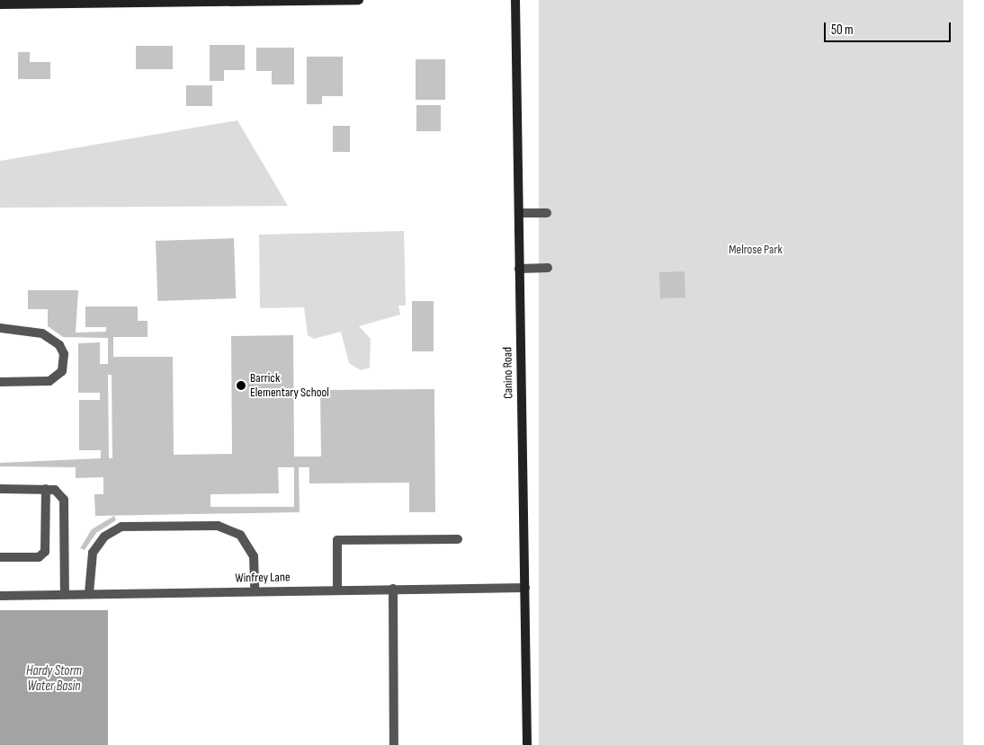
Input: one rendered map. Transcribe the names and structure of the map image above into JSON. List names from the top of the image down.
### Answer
{
  "streets": {
    "street": ["Canino Road", "Winfrey Lane"]
  },
  "crossings": [
    ["Canino Road", "Winfrey Lane"]
  ],
  "water": ["Hardy Storm Water Basin"],
  "parks": ["Melrose Park"],
  "places": ["Barrick Elementary School"],
  "scale_bar": "50 m"
}
